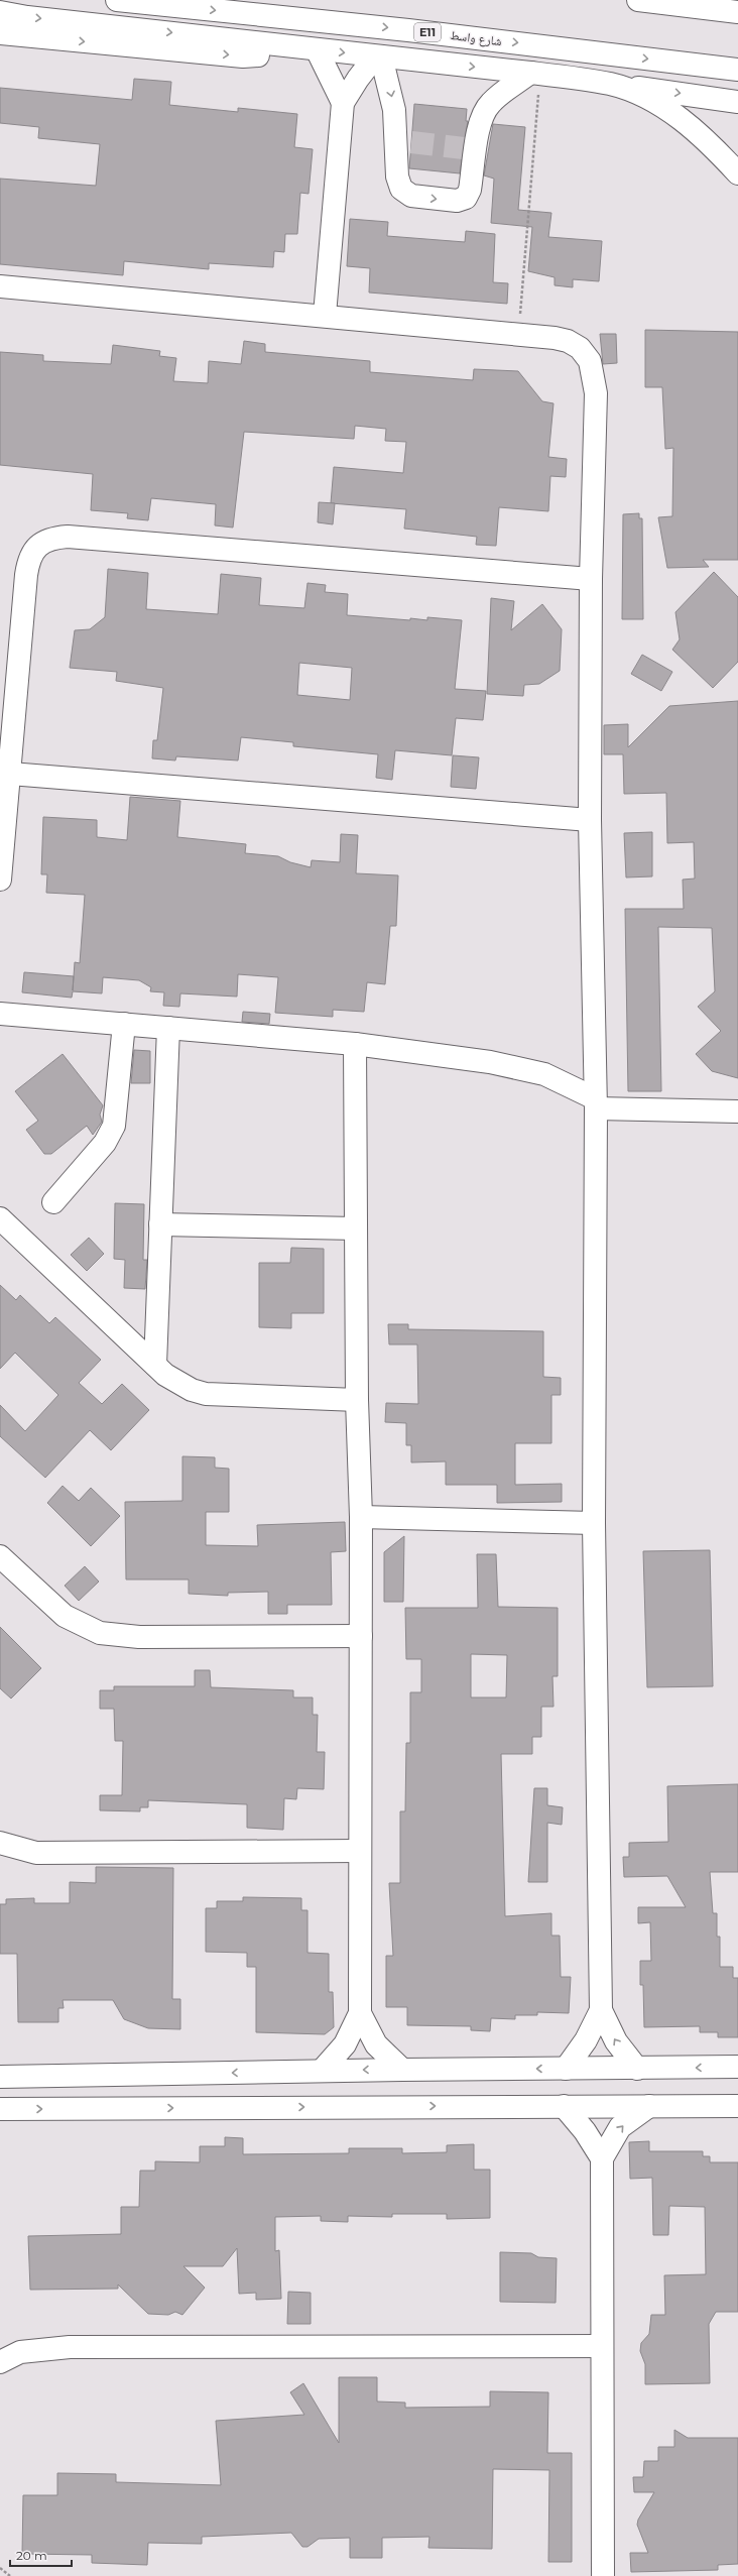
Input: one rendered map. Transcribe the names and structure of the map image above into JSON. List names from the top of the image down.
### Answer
{
  "streets": {
    "main road": ["E11", "شارع واسط"]
  },
  "scale_bar": "20 m"
}
